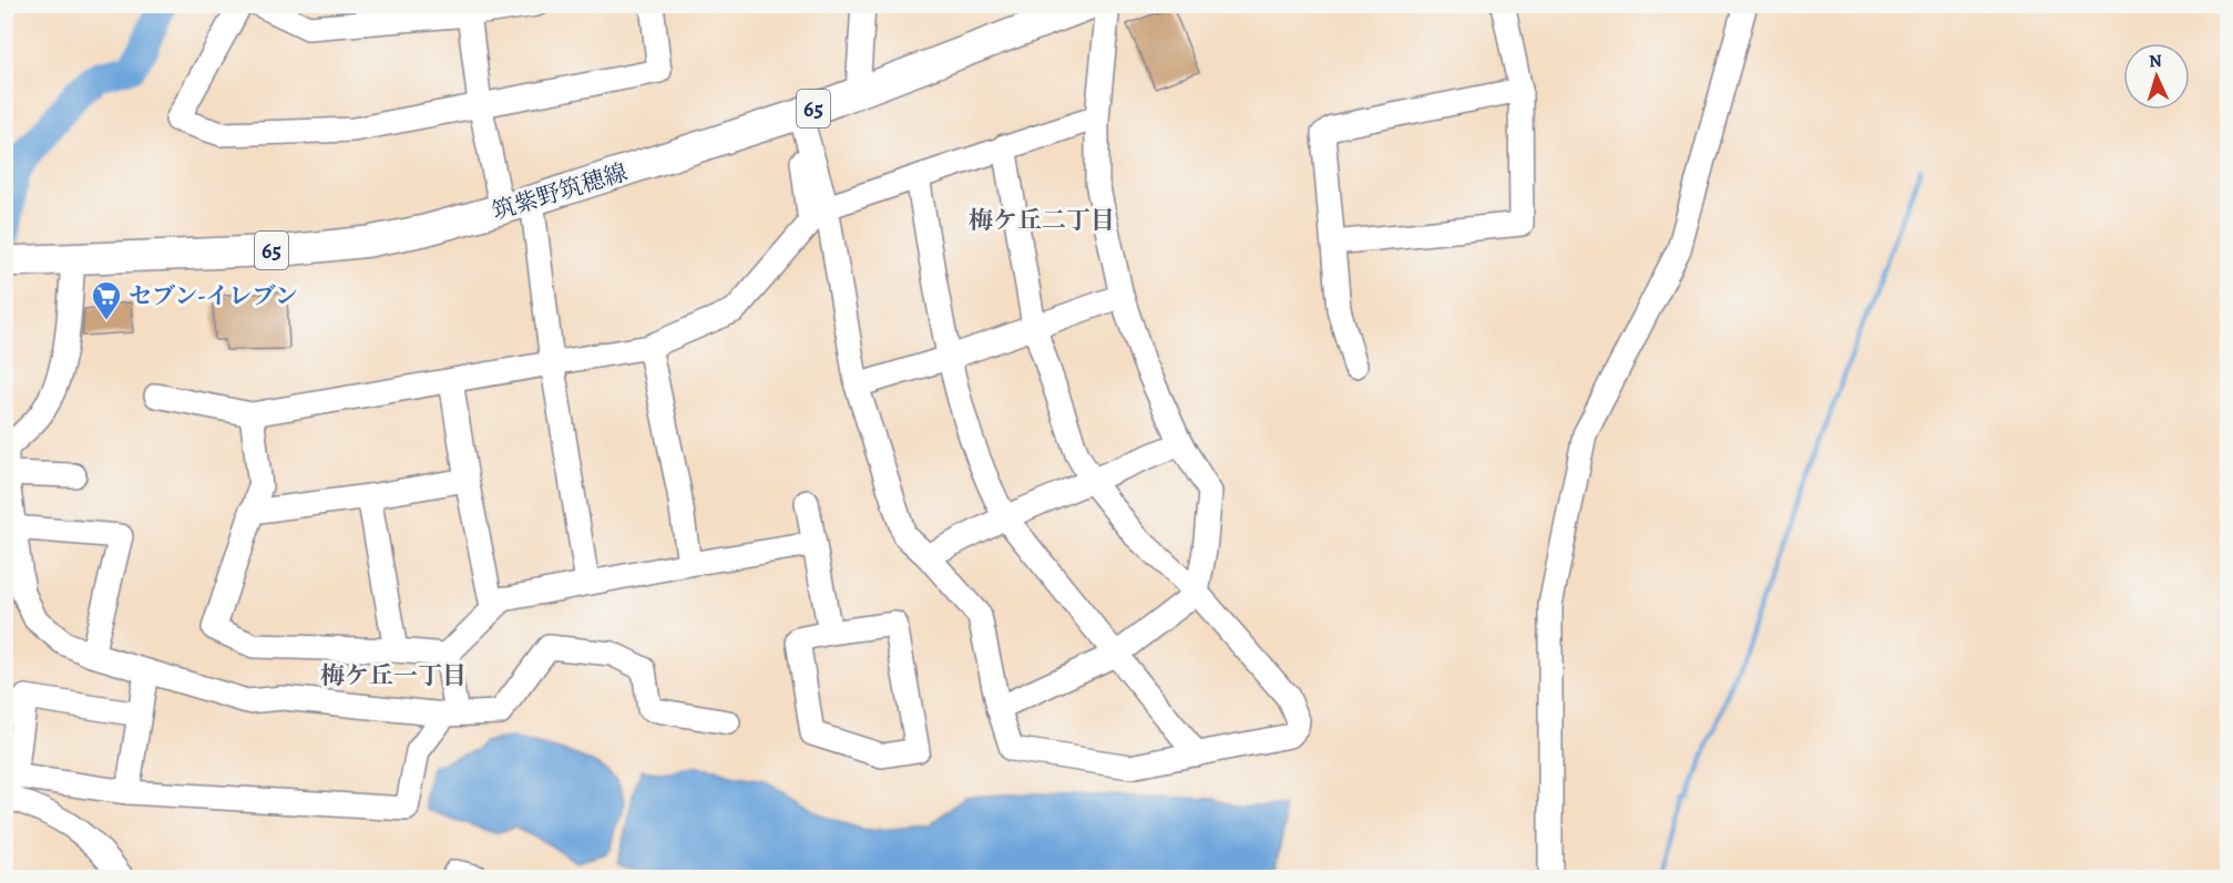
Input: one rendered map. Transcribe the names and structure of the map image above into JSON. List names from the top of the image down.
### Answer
{
  "streets": {
    "main road": ["65", "筑紫野筑穂線"]
  },
  "districts": ["梅ケ丘二丁目", "梅ケ丘一丁目"],
  "places": {
    "supermarket": ["セブン-イレブン"]
  },
  "north": "top"
}
